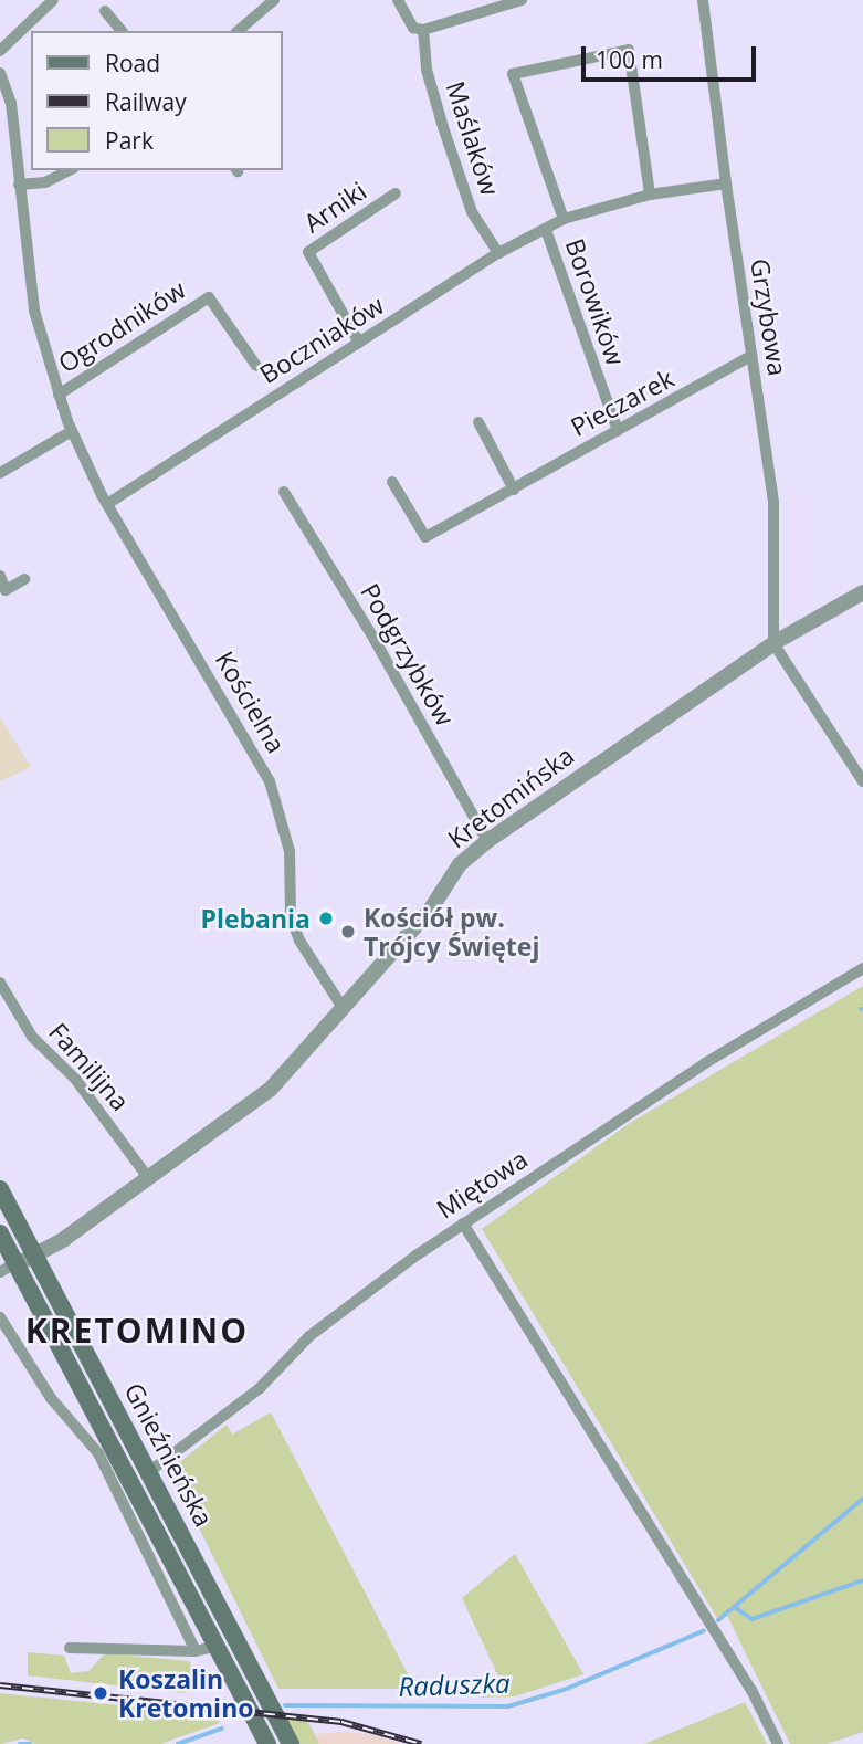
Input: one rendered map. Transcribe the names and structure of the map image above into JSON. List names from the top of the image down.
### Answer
{
  "streets": {
    "main road": ["Gnieźnieńska"],
    "street": [
      "Maślaków",
      "Arniki",
      "Borowików",
      "Grzybowa",
      "Ogrodników",
      "Boczniaków",
      "Pieczarek",
      "Podgrzybków",
      "Kościelna",
      "Kretomińska",
      "Familijna",
      "Miętowa"
    ]
  },
  "crossings": [
    ["Maślaków", "Boczniaków"],
    ["Arniki", "Boczniaków"],
    ["Borowików", "Boczniaków"],
    ["Borowików", "Pieczarek"],
    ["Grzybowa", "Boczniaków"],
    ["Grzybowa", "Pieczarek"],
    ["Grzybowa", "Kretomińska"],
    ["Ogrodników", "Kościelna"],
    ["Boczniaków", "Kościelna"],
    ["Podgrzybków", "Kretomińska"],
    ["Kościelna", "Kretomińska"],
    ["Kretomińska", "Familijna"],
    ["Kretomińska", "Gnieźnieńska"],
    ["Miętowa", "Gnieźnieńska"]
  ],
  "districts": ["KRETOMINO"],
  "water": ["Raduszka"],
  "places": ["Plebania", "Kościół pw. Trójcy Świętej", "Koszalin Kretomino"],
  "legend": ["Road", "Railway", "Park"],
  "scale_bar": "100 m"
}
